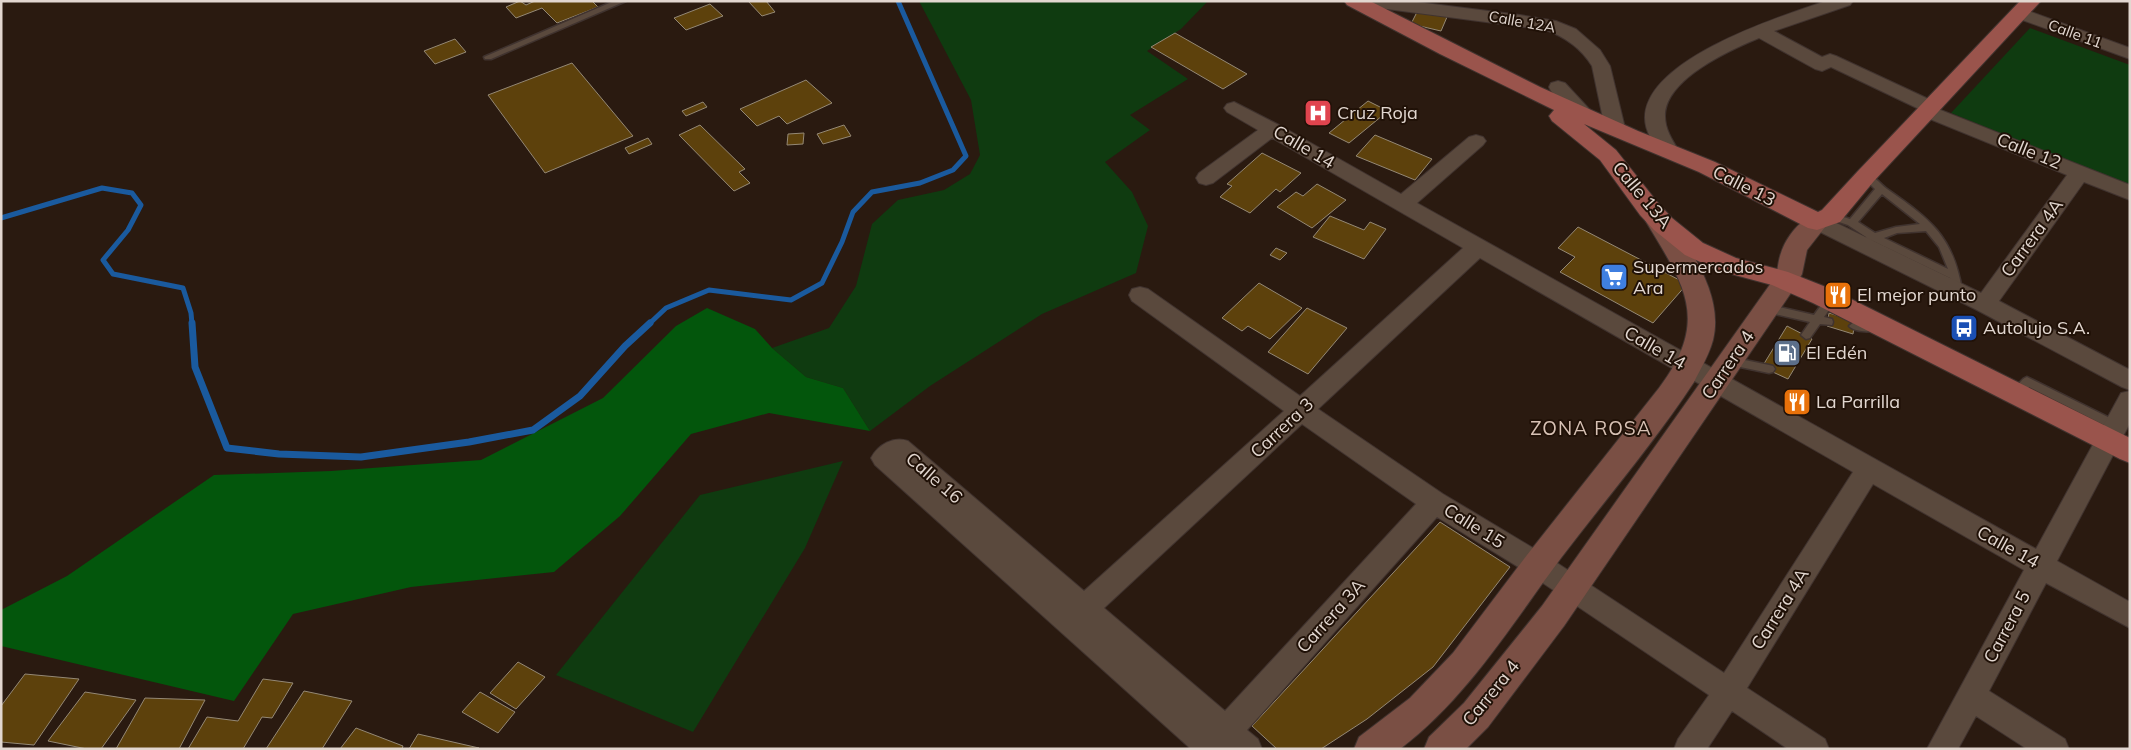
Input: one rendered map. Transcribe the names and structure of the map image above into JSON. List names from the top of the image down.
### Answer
{
  "streets": {
    "main road": ["Calle 13", "Calle 13A", "Carrera 4"],
    "street": [
      "Calle 12A",
      "Calle 11",
      "Calle 14",
      "Calle 12",
      "Carrera 4A",
      "Carrera 3",
      "Calle 16",
      "Calle 15",
      "Carrera 3A",
      "Carrera 5"
    ]
  },
  "crossings": [
    ["Calle 12A", "Calle 13"],
    ["Calle 11", "Carrera 4"],
    ["Calle 14", "Carrera 4A"],
    ["Calle 14", "Carrera 4"],
    ["Calle 14", "Carrera 3"],
    ["Calle 14", "Carrera 5"],
    ["Calle 12", "Carrera 4A"],
    ["Calle 12", "Carrera 4"],
    ["Calle 13", "Calle 13A"],
    ["Calle 13", "Carrera 4A"],
    ["Calle 13", "Carrera 4"],
    ["Calle 13A", "Carrera 4"],
    ["Calle 13A", "Carrera 5"],
    ["Carrera 4A", "Calle 15"],
    ["Carrera 4", "Calle 15"],
    ["Carrera 3", "Calle 16"],
    ["Carrera 3", "Calle 15"],
    ["Calle 16", "Carrera 3A"],
    ["Calle 15", "Carrera 3A"]
  ],
  "districts": ["ZONA ROSA"],
  "places": {
    "hospital": ["Cruz Roja"],
    "supermarket": ["Supermercados Ara"],
    "restaurant": ["El mejor punto", "La Parrilla"],
    "bus stop": ["Autolujo S.A."],
    "fuel station": ["El Edén"]
  }
}
